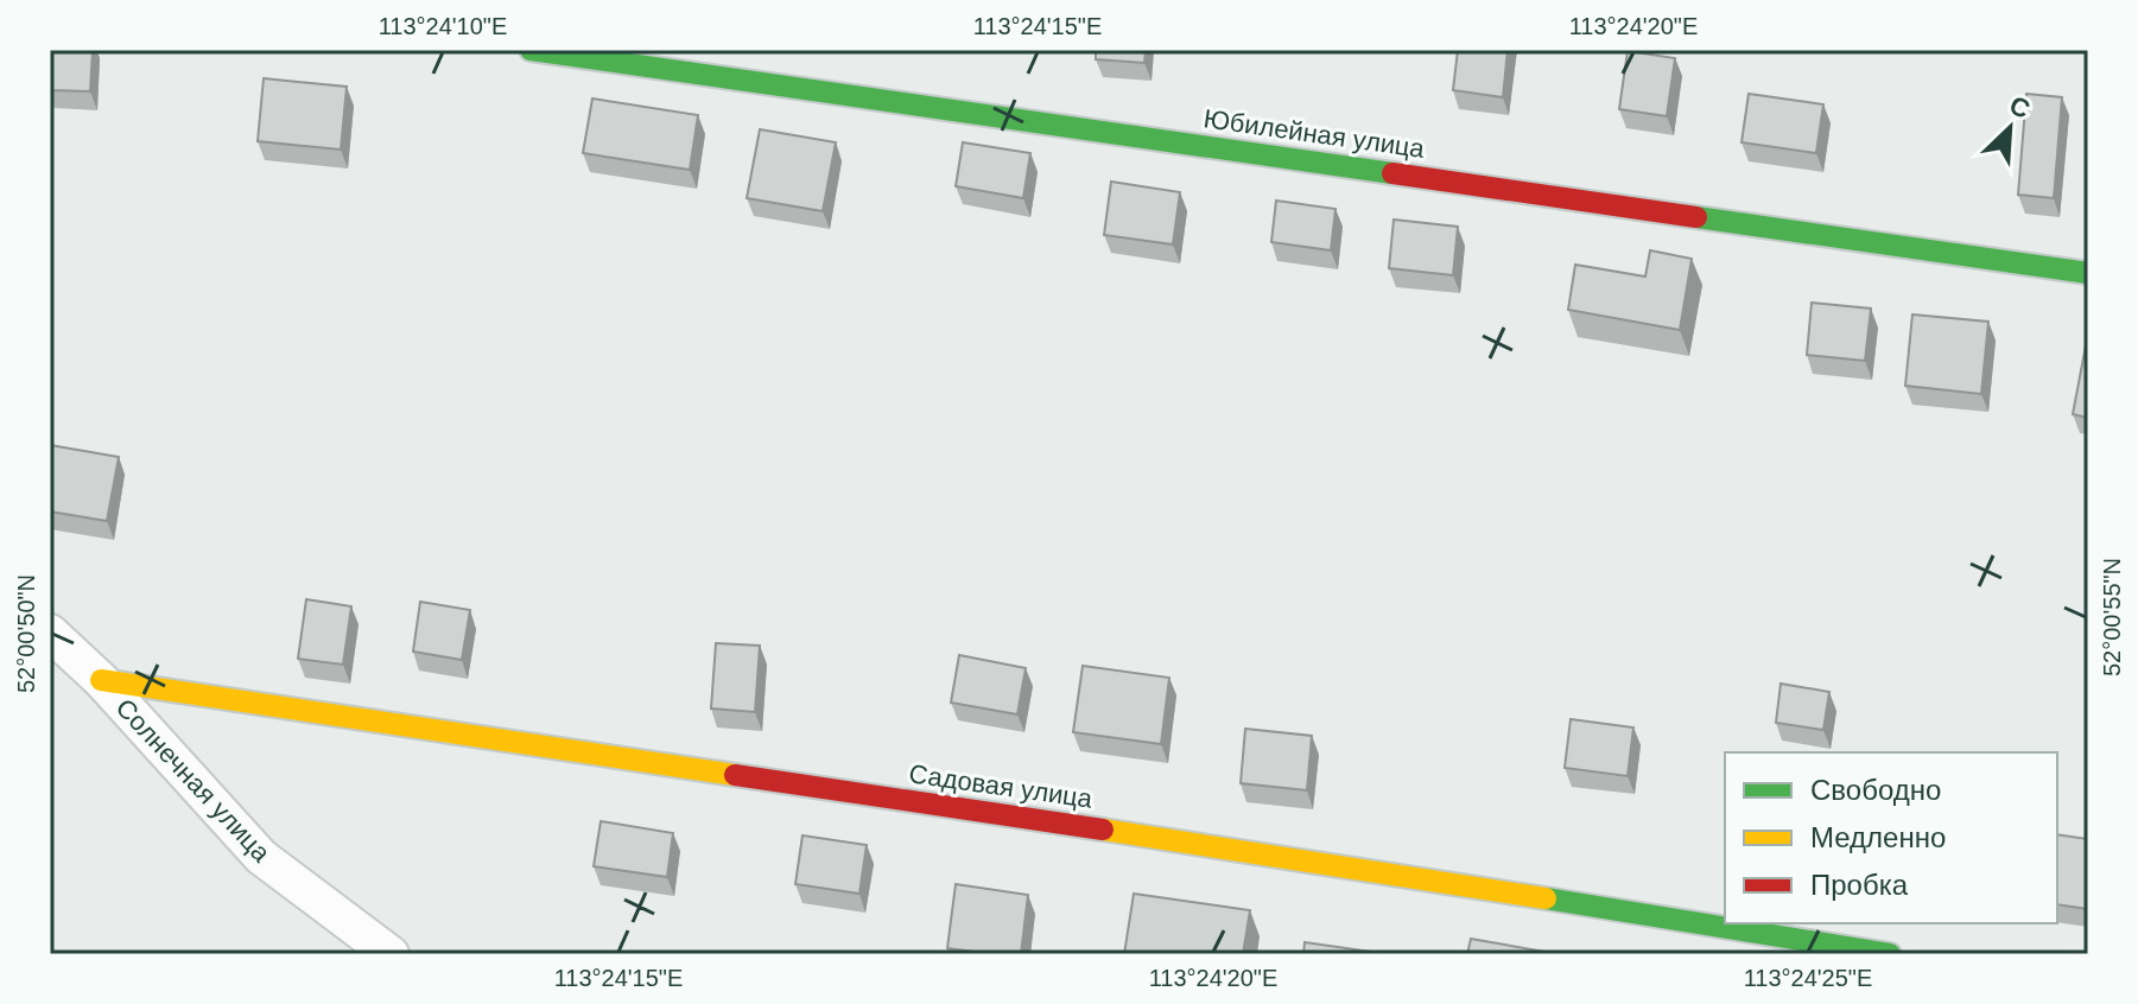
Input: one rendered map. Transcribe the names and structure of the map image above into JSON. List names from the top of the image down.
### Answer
{
  "streets": {
    "street": ["Юбилейная улица", "Солнечная улица", "Садовая улица"]
  },
  "crossings": [
    ["Солнечная улица", "Садовая улица"]
  ],
  "legend": ["Свободно", "Медленно", "Пробка"],
  "north": "top right",
  "coordinates": [
    "113°24'10\"E",
    "113°24'15\"E",
    "113°24'20\"E",
    "52°00'55\"N",
    "52°00'50\"N",
    "113°24'25\"E"
  ]
}
